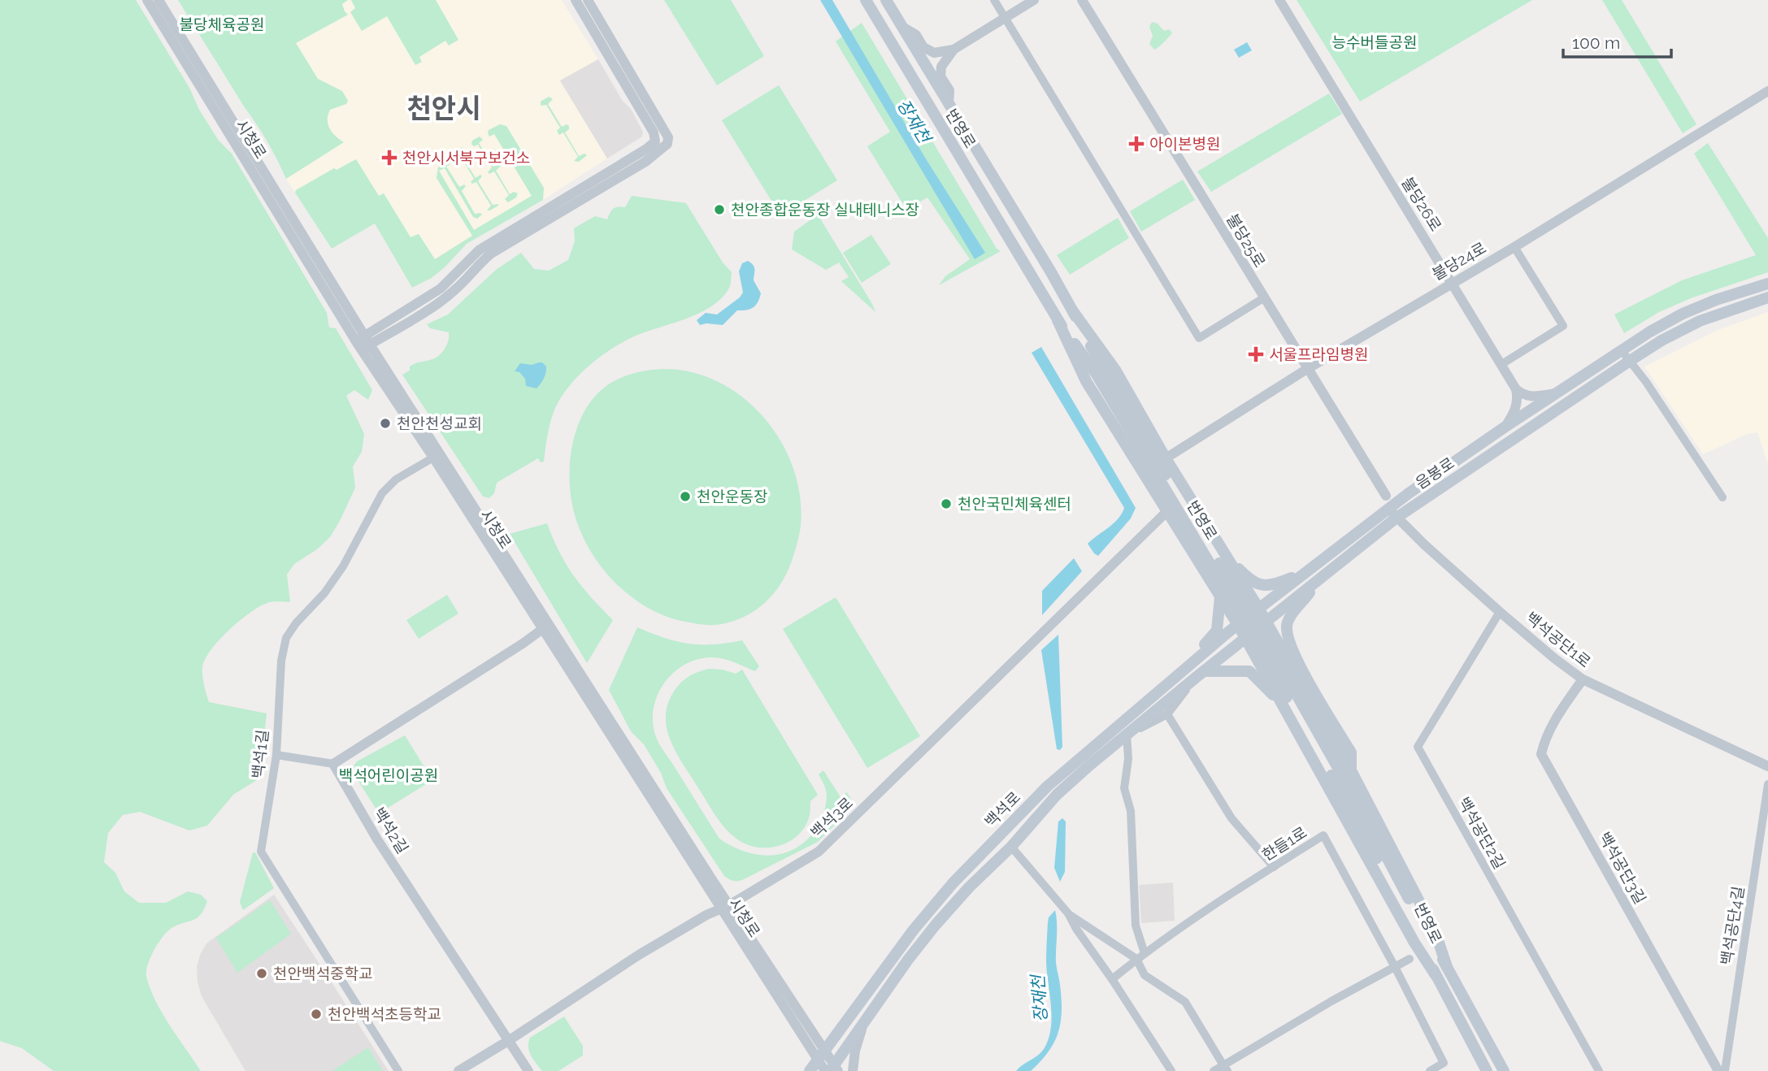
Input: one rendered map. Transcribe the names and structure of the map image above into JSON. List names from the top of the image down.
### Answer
{
  "streets": {
    "main road": ["번영로", "음봉로", "백석로"],
    "street": [
      "시청로",
      "불당26로",
      "불당25로",
      "불당24로",
      "백석공단1로",
      "백석1길",
      "백석3로",
      "백석2길",
      "백석공단2길",
      "한들1로",
      "백석공단3길",
      "백석공단4길"
    ]
  },
  "crossings": [
    ["시청로", "백석1길"],
    ["시청로", "백석로"],
    ["시청로", "백석3로"],
    ["불당26로", "불당24로"],
    ["불당25로", "불당24로"],
    ["불당25로", "음봉로"],
    ["불당25로", "백석공단1로"],
    ["음봉로", "백석공단1로"],
    ["음봉로", "백석로"],
    ["백석공단1로", "백석공단2길"],
    ["백석공단1로", "백석공단3길"],
    ["백석3로", "백석2길"]
  ],
  "districts": ["천안시"],
  "water": ["장재천"],
  "parks": ["불당체육공원", "능수버들공원", "백석어린이공원"],
  "places": {
    "health": ["아이본병원", "천안시서북구보건소", "서울프라임병원"],
    "other": [
      "천안종합운동장 실내테니스장",
      "천안천성교회",
      "천안운동장",
      "천안국민체육센터",
      "천안백석중학교",
      "천안백석초등학교"
    ]
  },
  "scale_bar": "100 m"
}
